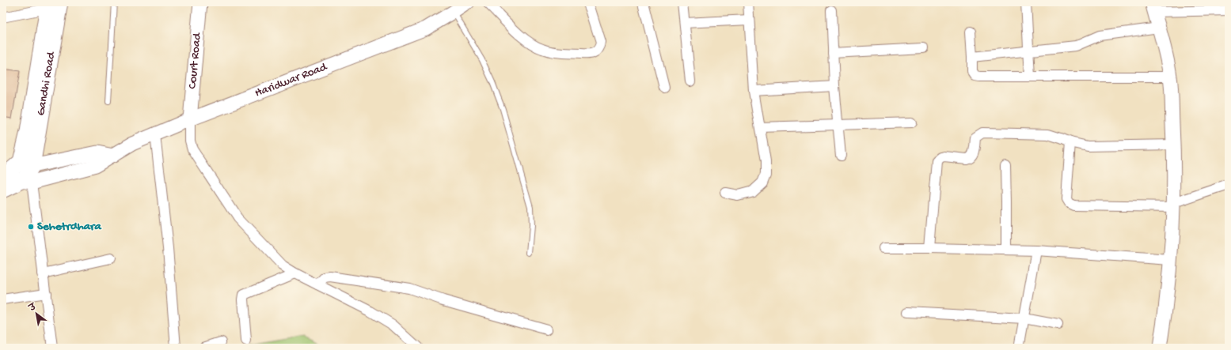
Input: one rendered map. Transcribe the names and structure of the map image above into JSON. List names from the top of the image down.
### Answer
{
  "streets": {
    "main road": ["Court Road", "Haridwar Road", "Gandhi Road"]
  },
  "crossings": [
    ["Court Road", "Haridwar Road"]
  ],
  "places": ["Sehetrdhara"],
  "north": "top left"
}
